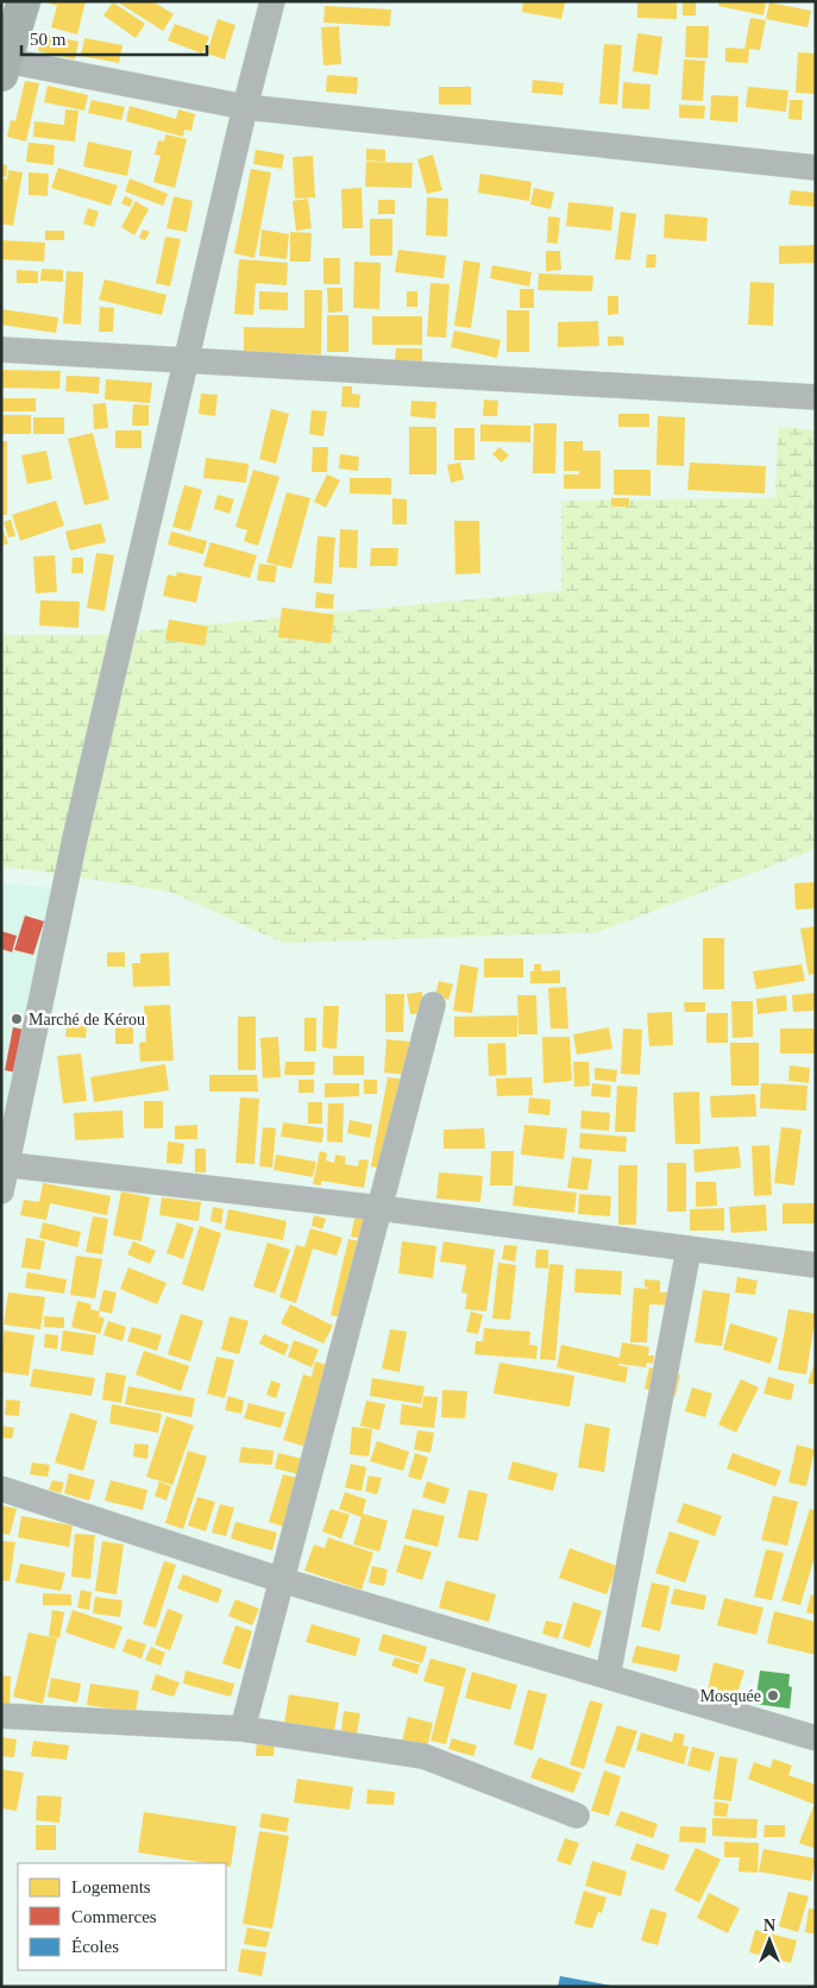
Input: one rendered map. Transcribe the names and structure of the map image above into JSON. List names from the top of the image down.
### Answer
{
  "places": ["Marché de Kérou", "Mosquée"],
  "legend": ["Logements", "Commerces", "Écoles"],
  "scale_bar": "50 m",
  "north": "top"
}
